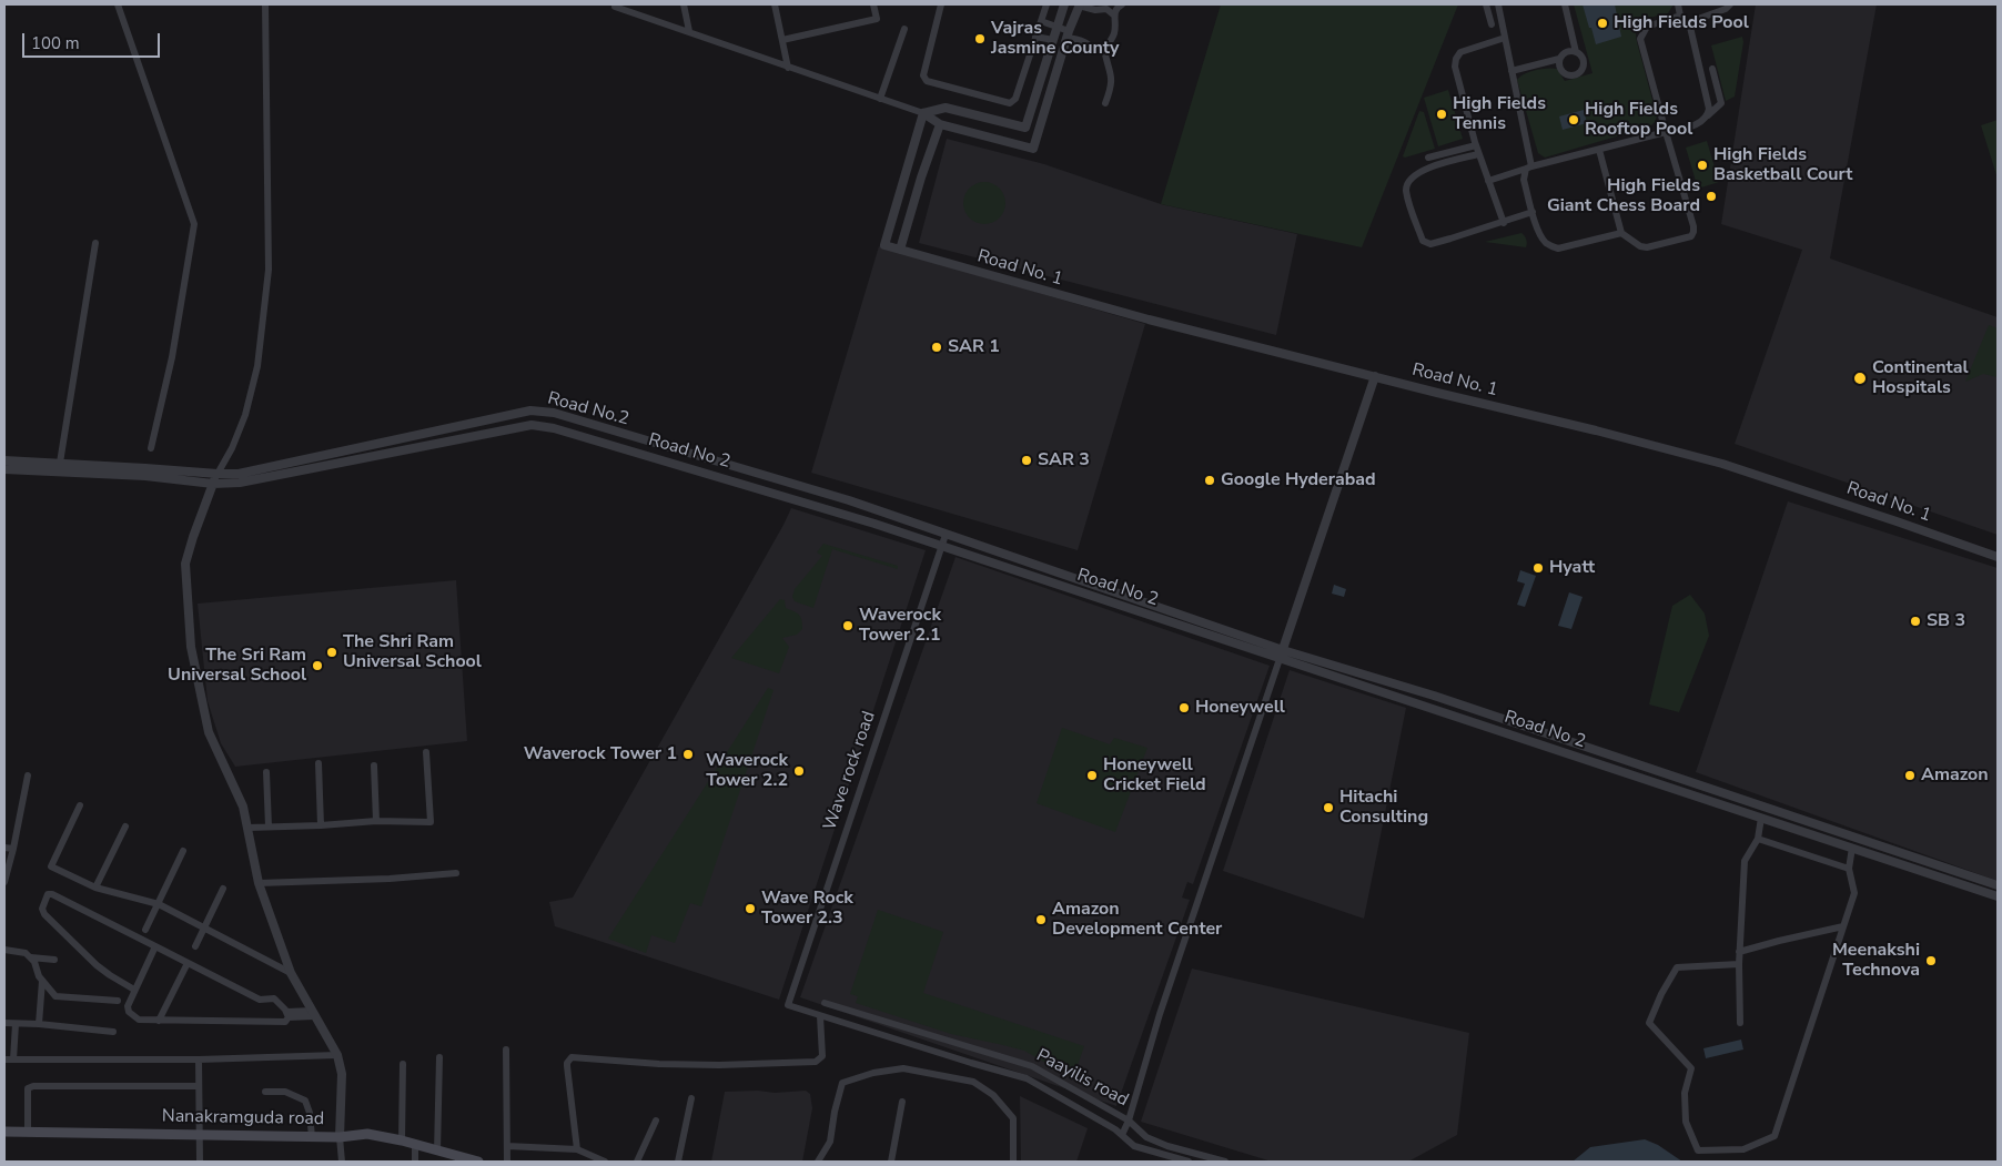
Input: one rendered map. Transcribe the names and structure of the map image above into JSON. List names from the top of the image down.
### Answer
{
  "streets": {
    "main road": ["Nanakramguda road"],
    "street": [
      "Road No. 1",
      "Road No.2",
      "Road No 2",
      "Wave rock road",
      "Paayilis road"
    ]
  },
  "crossings": [
    ["Road No.2", "Road No 2"],
    ["Road No 2", "Wave rock road"],
    ["Wave rock road", "Paayilis road"]
  ],
  "places": [
    "High Fields Pool",
    "Vajras Jasmine County",
    "High Fields Tennis",
    "High Fields Rooftop Pool",
    "High Fields Basketball Court",
    "High Fields Giant Chess Board",
    "SAR 1",
    "Continental Hospitals",
    "SAR 3",
    "Google Hyderabad",
    "Hyatt",
    "SB 3",
    "Waverock Tower 2.1",
    "The Shri Ram Universal School",
    "The Sri Ram Universal School",
    "Honeywell",
    "Waverock Tower 1",
    "Waverock Tower 2.2",
    "Honeywell Cricket Field",
    "Amazon",
    "Hitachi Consulting",
    "Wave Rock Tower 2.3",
    "Amazon Development Center",
    "Meenakshi Technova"
  ],
  "scale_bar": "100 m"
}
